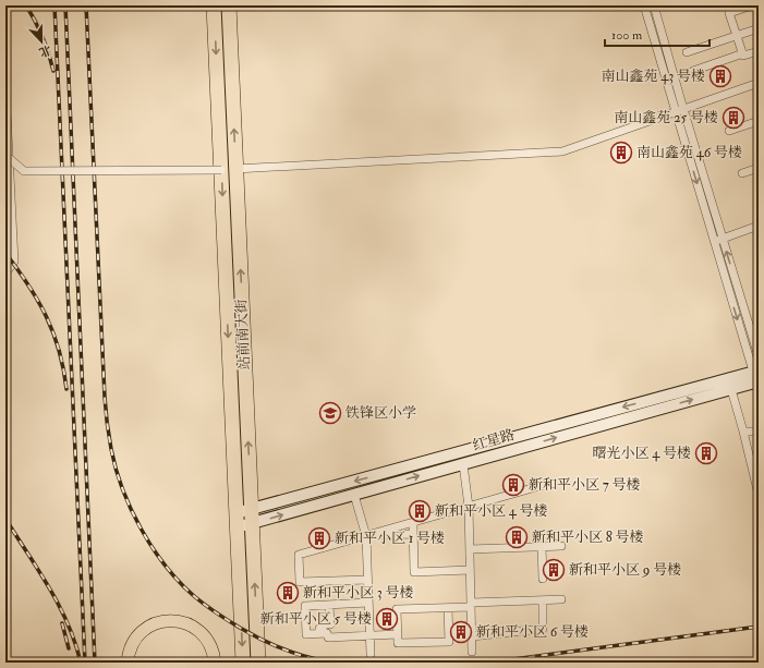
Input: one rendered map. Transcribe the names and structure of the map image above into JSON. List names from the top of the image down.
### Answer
{
  "streets": {
    "highway": ["站前南大街"],
    "street": ["红星路"]
  },
  "crossings": [
    ["站前南大街", "红星路"]
  ],
  "places": {
    "building": [
      "南山鑫苑 43 号楼",
      "南山鑫苑 25 号楼",
      "南山鑫苑 46 号楼",
      "曙光小区 4 号楼",
      "新和平小区 7 号楼",
      "新和平小区 4 号楼",
      "新和平小区 8 号楼",
      "新和平小区 1 号楼",
      "新和平小区 9 号楼",
      "新和平小区 3 号楼",
      "新和平小区 5 号楼",
      "新和平小区 6 号楼"
    ],
    "school or university": ["铁锋区小学"]
  },
  "scale_bar": "100 m",
  "north": "bottom"
}
